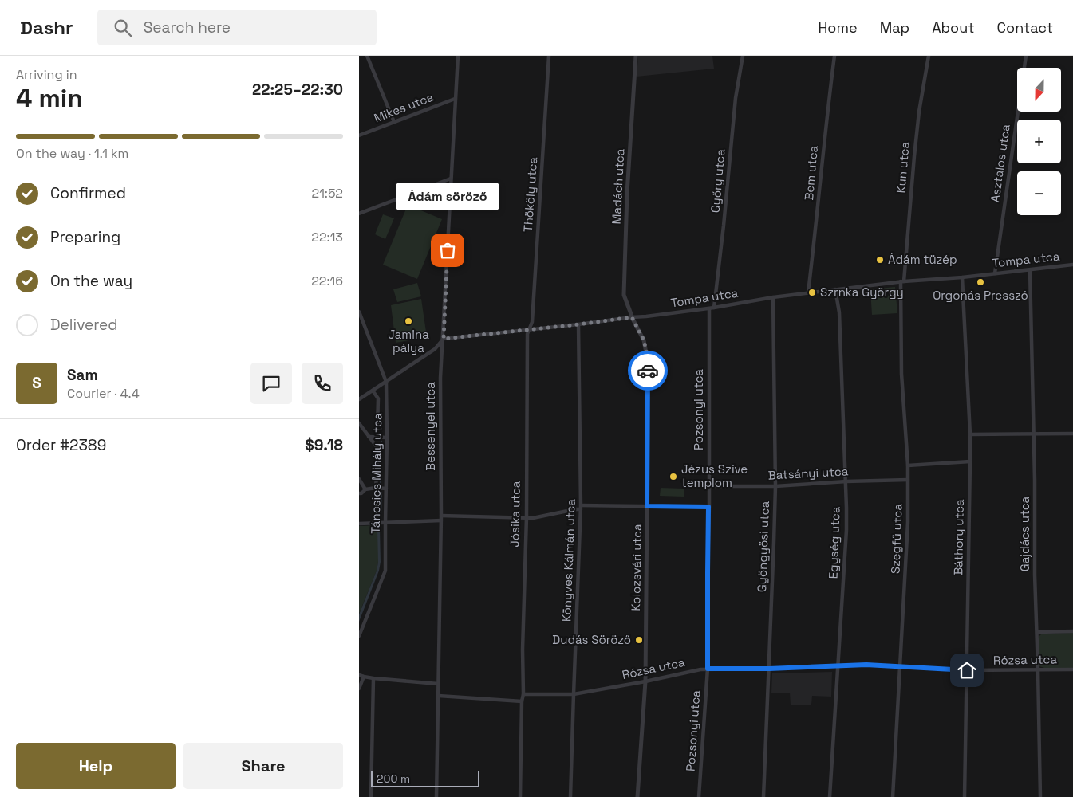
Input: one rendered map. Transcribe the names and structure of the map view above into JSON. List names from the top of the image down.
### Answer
{
  "streets": {
    "street": [
      "Mikes utca",
      "Asztalos utca",
      "Kun utca",
      "Bem utca",
      "Győry utca",
      "Madách utca",
      "Thököly utca",
      "Tompa utca",
      "Pozsonyi utca",
      "Bessenyei utca",
      "Táncsics Mihály utca",
      "Batsányi utca",
      "Jósika utca",
      "Gajdács utca",
      "Báthory utca",
      "Szegfű utca",
      "Egység utca",
      "Gyöngyösi utca",
      "Könyves Kálmán utca",
      "Kolozsvári utca",
      "Rózsa utca"
    ]
  },
  "crossings": [
    ["Mikes utca", "Bessenyei utca"],
    ["Asztalos utca", "Tompa utca"],
    ["Kun utca", "Tompa utca"],
    ["Kun utca", "Szegfű utca"],
    ["Bem utca", "Tompa utca"],
    ["Győry utca", "Tompa utca"],
    ["Madách utca", "Tompa utca"],
    ["Madách utca", "Kolozsvári utca"],
    ["Thököly utca", "Tompa utca"],
    ["Thököly utca", "Jósika utca"],
    ["Tompa utca", "Pozsonyi utca"],
    ["Tompa utca", "Bessenyei utca"],
    ["Tompa utca", "Gajdács utca"],
    ["Tompa utca", "Báthory utca"],
    ["Tompa utca", "Szegfű utca"],
    ["Tompa utca", "Egység utca"],
    ["Tompa utca", "Gyöngyösi utca"],
    ["Tompa utca", "Könyves Kálmán utca"],
    ["Tompa utca", "Kolozsvári utca"],
    ["Pozsonyi utca", "Batsányi utca"],
    ["Pozsonyi utca", "Rózsa utca"],
    ["Batsányi utca", "Szegfű utca"],
    ["Batsányi utca", "Egység utca"],
    ["Batsányi utca", "Gyöngyösi utca"],
    ["Jósika utca", "Rózsa utca"],
    ["Gajdács utca", "Rózsa utca"],
    ["Báthory utca", "Rózsa utca"],
    ["Szegfű utca", "Rózsa utca"],
    ["Egység utca", "Rózsa utca"],
    ["Gyöngyösi utca", "Rózsa utca"],
    ["Könyves Kálmán utca", "Rózsa utca"],
    ["Kolozsvári utca", "Rózsa utca"]
  ],
  "places": [
    "Ádám söröző",
    "Ádám tüzép",
    "Orgonás Presszó",
    "Szrnka György",
    "Jamina pálya",
    "Jézus Szíve templom",
    "Dudás Söröző"
  ],
  "scale_bar": "200 m",
  "north": "bottom",
  "page": {
    "header": "Dashr",
    "search": "Search here",
    "nav": [
      "Home",
      "Map",
      "About",
      "Contact"
    ],
    "heading": ["4 min", "Arriving in", "22:25–22:30"],
    "panel": [
      "Sam",
      "Courier · 4.4",
      "Order #2389",
      "$9.18"
    ],
    "map_buttons": ["+", "−"],
    "bar": "On the way · 1.1 km",
    "list": [
      ["Confirmed", "21:52"],
      ["Preparing", "22:13"],
      ["On the way", "22:16"],
      "Delivered"
    ],
    "bubble": "Ádám söröző",
    "round": "S",
    "buttons": ["Help", "Share"],
    "scale": "200 m"
  }
}
